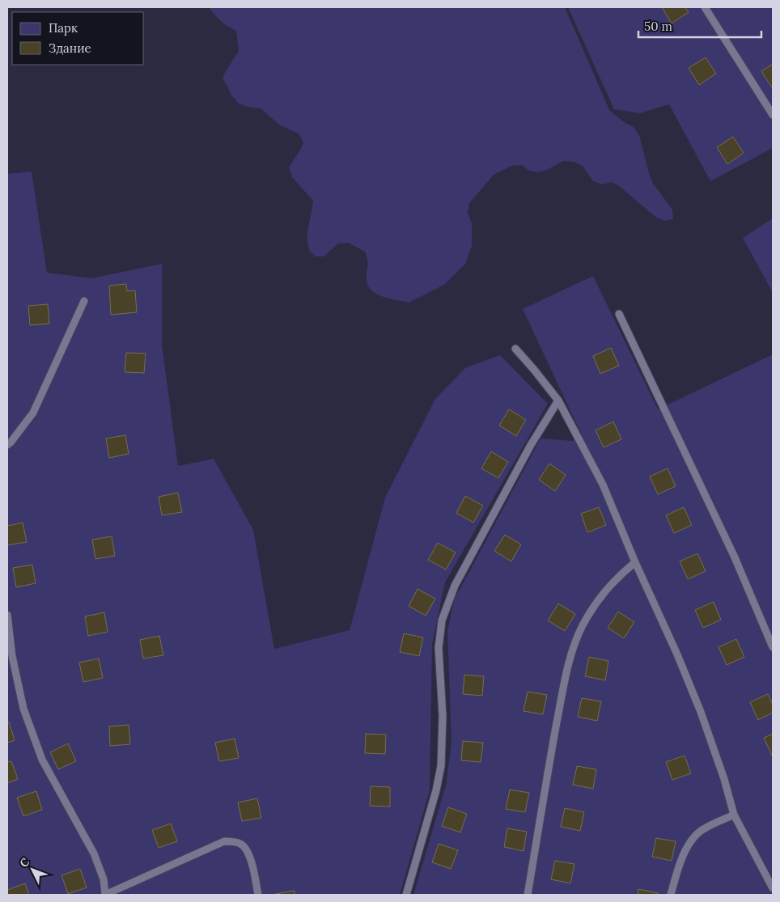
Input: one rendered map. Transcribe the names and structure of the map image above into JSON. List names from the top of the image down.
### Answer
{
  "legend": ["Парк", "Здание"],
  "scale_bar": "50 m",
  "north": "top left"
}
